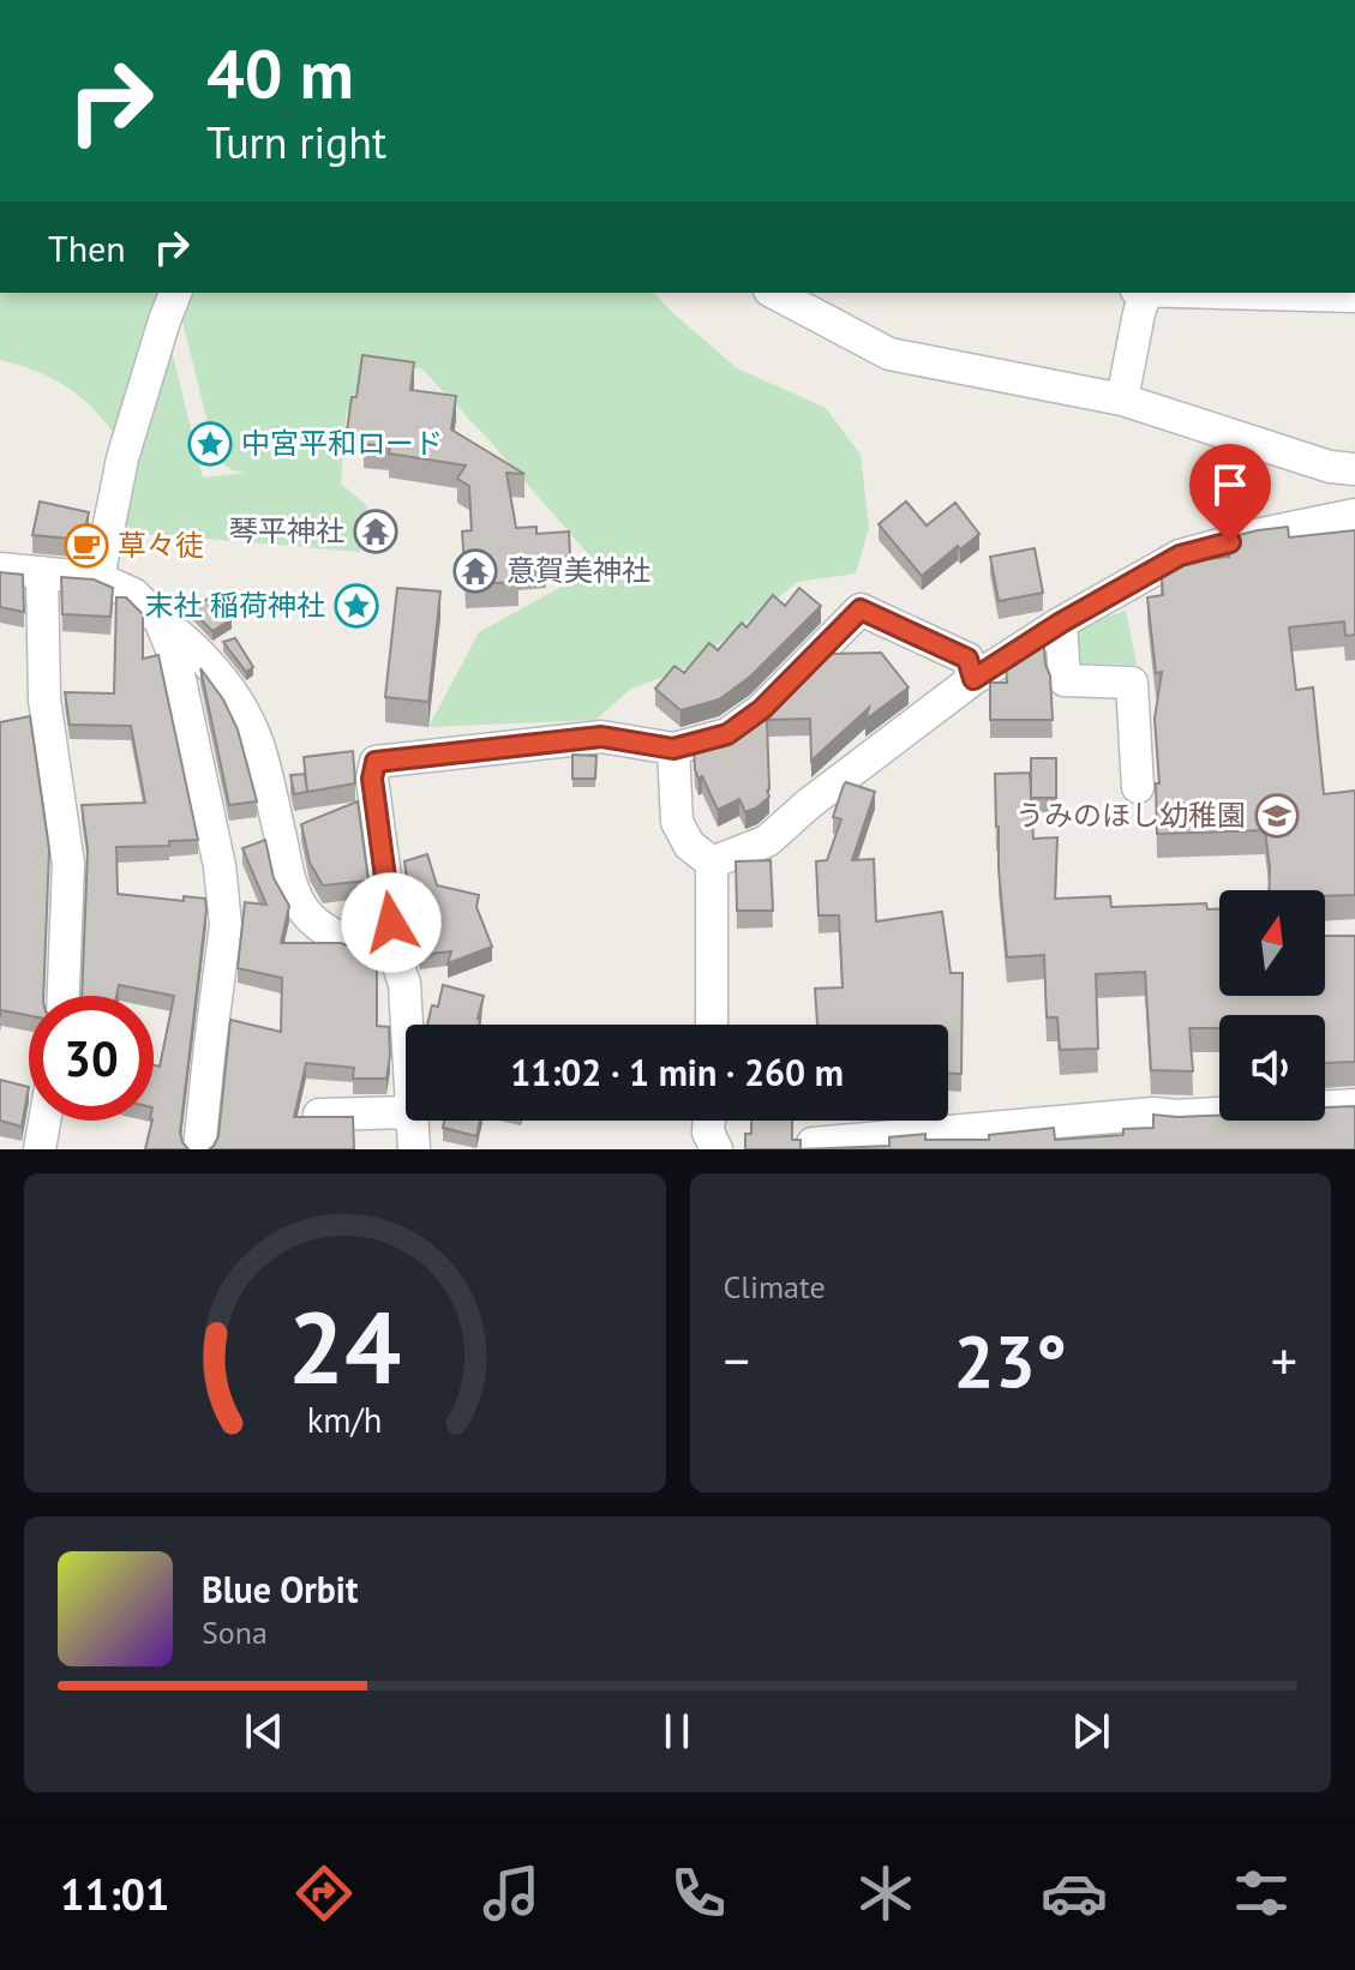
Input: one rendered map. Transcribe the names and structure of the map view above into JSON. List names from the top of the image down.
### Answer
{
  "places": {
    "place": ["中宮平和ロード", "末社 稲荷神社"],
    "temple": ["琴平神社", "意賀美神社"],
    "cafe": ["草々徒"],
    "school or university": ["うみのほし幼稚園"]
  },
  "north": "top",
  "page": {
    "turn": ["40 m", "Turn right"],
    "then": "Then",
    "limit": "30",
    "trip": "11:02 · 1 min · 260 m",
    "tile": "Climate",
    "heat": ["−", "23°", "+"],
    "song": ["Blue Orbit", "Sona"],
    "tabs": "11:01",
    "gauge": ["24", "km/h"]
  }
}
